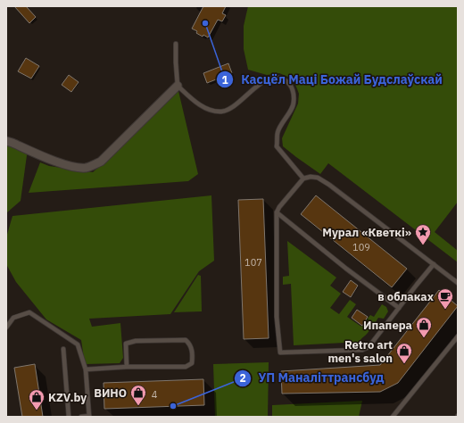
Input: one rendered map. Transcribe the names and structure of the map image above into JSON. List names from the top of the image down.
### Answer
{
  "places": {
    "other": ["Касцёл Маці Божай Будслаўскай", "УП Маналіттрансбуд"],
    "place": ["Мурал «Кветкі»"],
    "cafe": ["в облаках"],
    "shop": [
      "Ипапера",
      "Retro art men's salon",
      "ВИНО",
      "KZV.by"
    ]
  },
  "house_numbers": ["109", "107", "4"]
}
